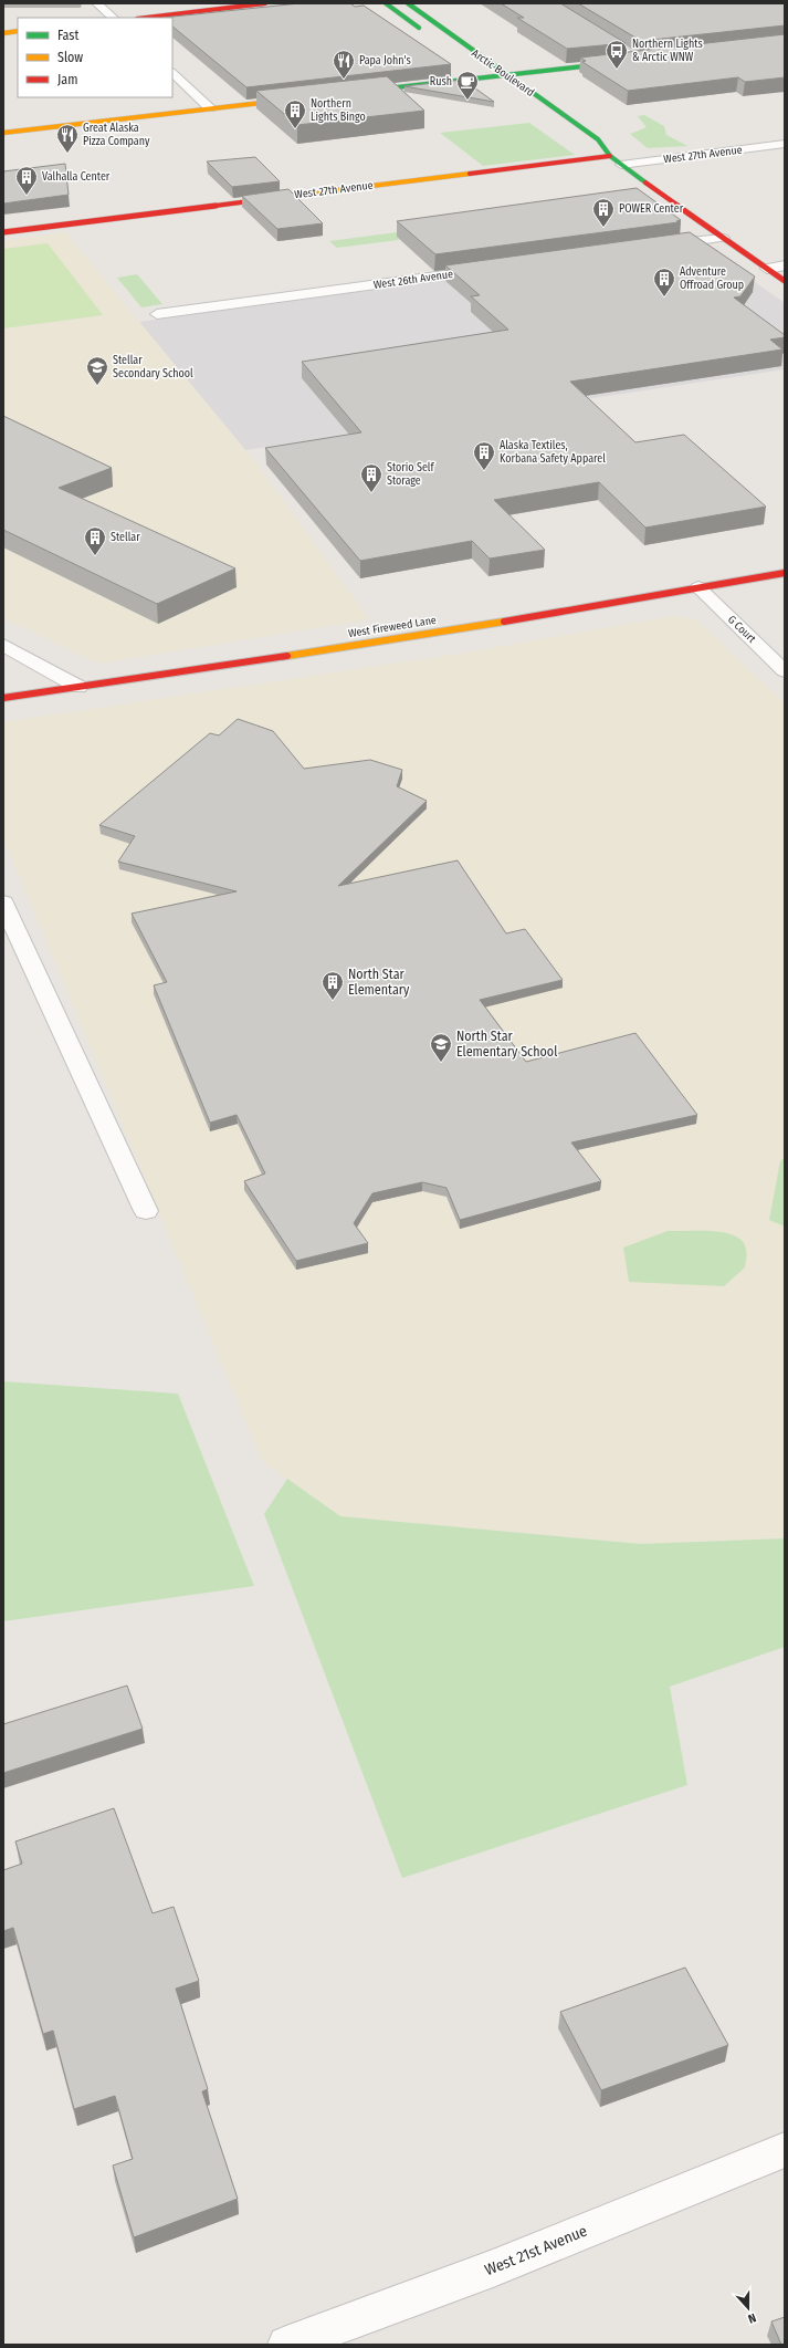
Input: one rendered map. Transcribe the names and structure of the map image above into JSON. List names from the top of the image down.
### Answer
{
  "streets": {
    "main road": ["Arctic Boulevard", "West 27th Avenue", "West Fireweed Lane"],
    "street": ["West 26th Avenue", "G Court", "West 21st Avenue"]
  },
  "crossings": [
    ["Arctic Boulevard", "West 27th Avenue"],
    ["West Fireweed Lane", "G Court"]
  ],
  "places": {
    "bus stop": ["Northern Lights & Arctic WNW"],
    "restaurant": ["Papa John's", "Great Alaska Pizza Company"],
    "cafe": ["Rush"],
    "building": [
      "Northern Lights Bingo",
      "Valhalla Center",
      "POWER Center",
      "Adventure Offroad Group",
      "Alaska Textiles, Korbana Safety Apparel",
      "Storio Self Storage",
      "Stellar",
      "North Star Elementary"
    ],
    "school or university": ["Stellar Secondary School", "North Star Elementary School"]
  },
  "legend": ["Fast", "Slow", "Jam"],
  "north": "bottom"
}
